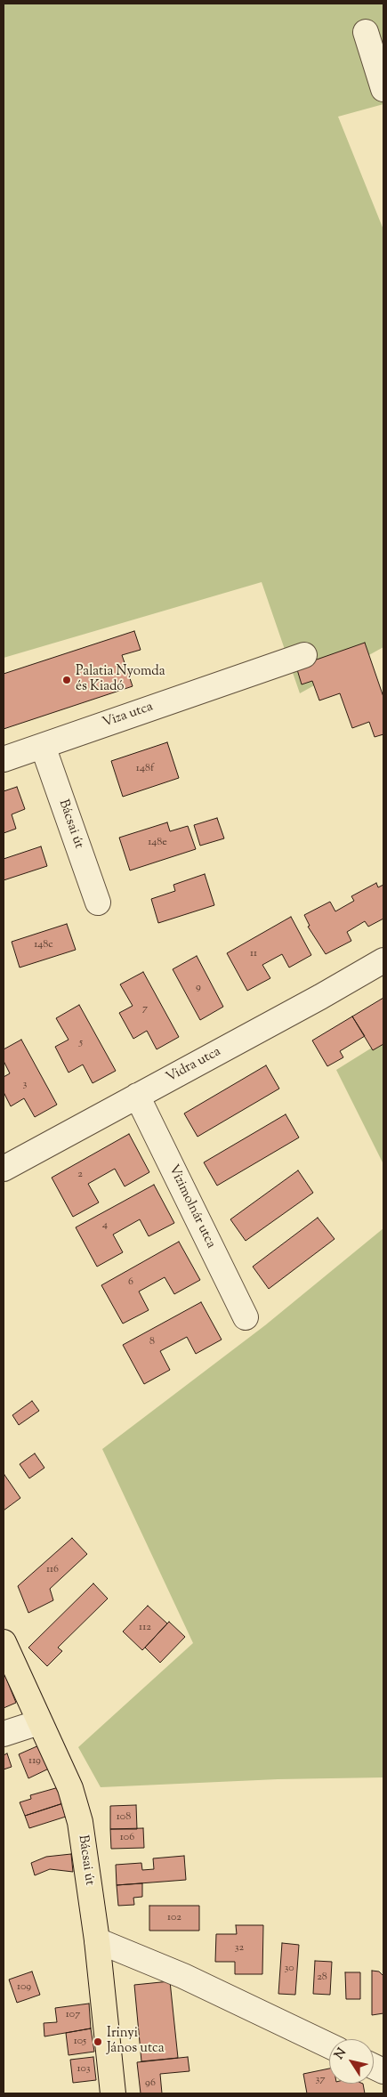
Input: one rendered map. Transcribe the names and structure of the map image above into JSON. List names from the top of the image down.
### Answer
{
  "streets": {
    "main road": ["Bácsai út"],
    "street": ["Viza utca", "Vidra utca", "Vizimolnár utca"]
  },
  "crossings": [
    ["Viza utca", "Bácsai út"],
    ["Vidra utca", "Vizimolnár utca"]
  ],
  "places": ["Palatia Nyomda és Kiadó", "Irinyi János utca"],
  "house_numbers": [
    "148f",
    "148e",
    "148c",
    "11",
    "9",
    "7",
    "5",
    "3",
    "2",
    "4",
    "6",
    "8",
    "116",
    "112",
    "119",
    "108",
    "106",
    "102",
    "32",
    "30",
    "28",
    "109",
    "107",
    "105",
    "103",
    "37",
    "96"
  ],
  "north": "top left"
}
